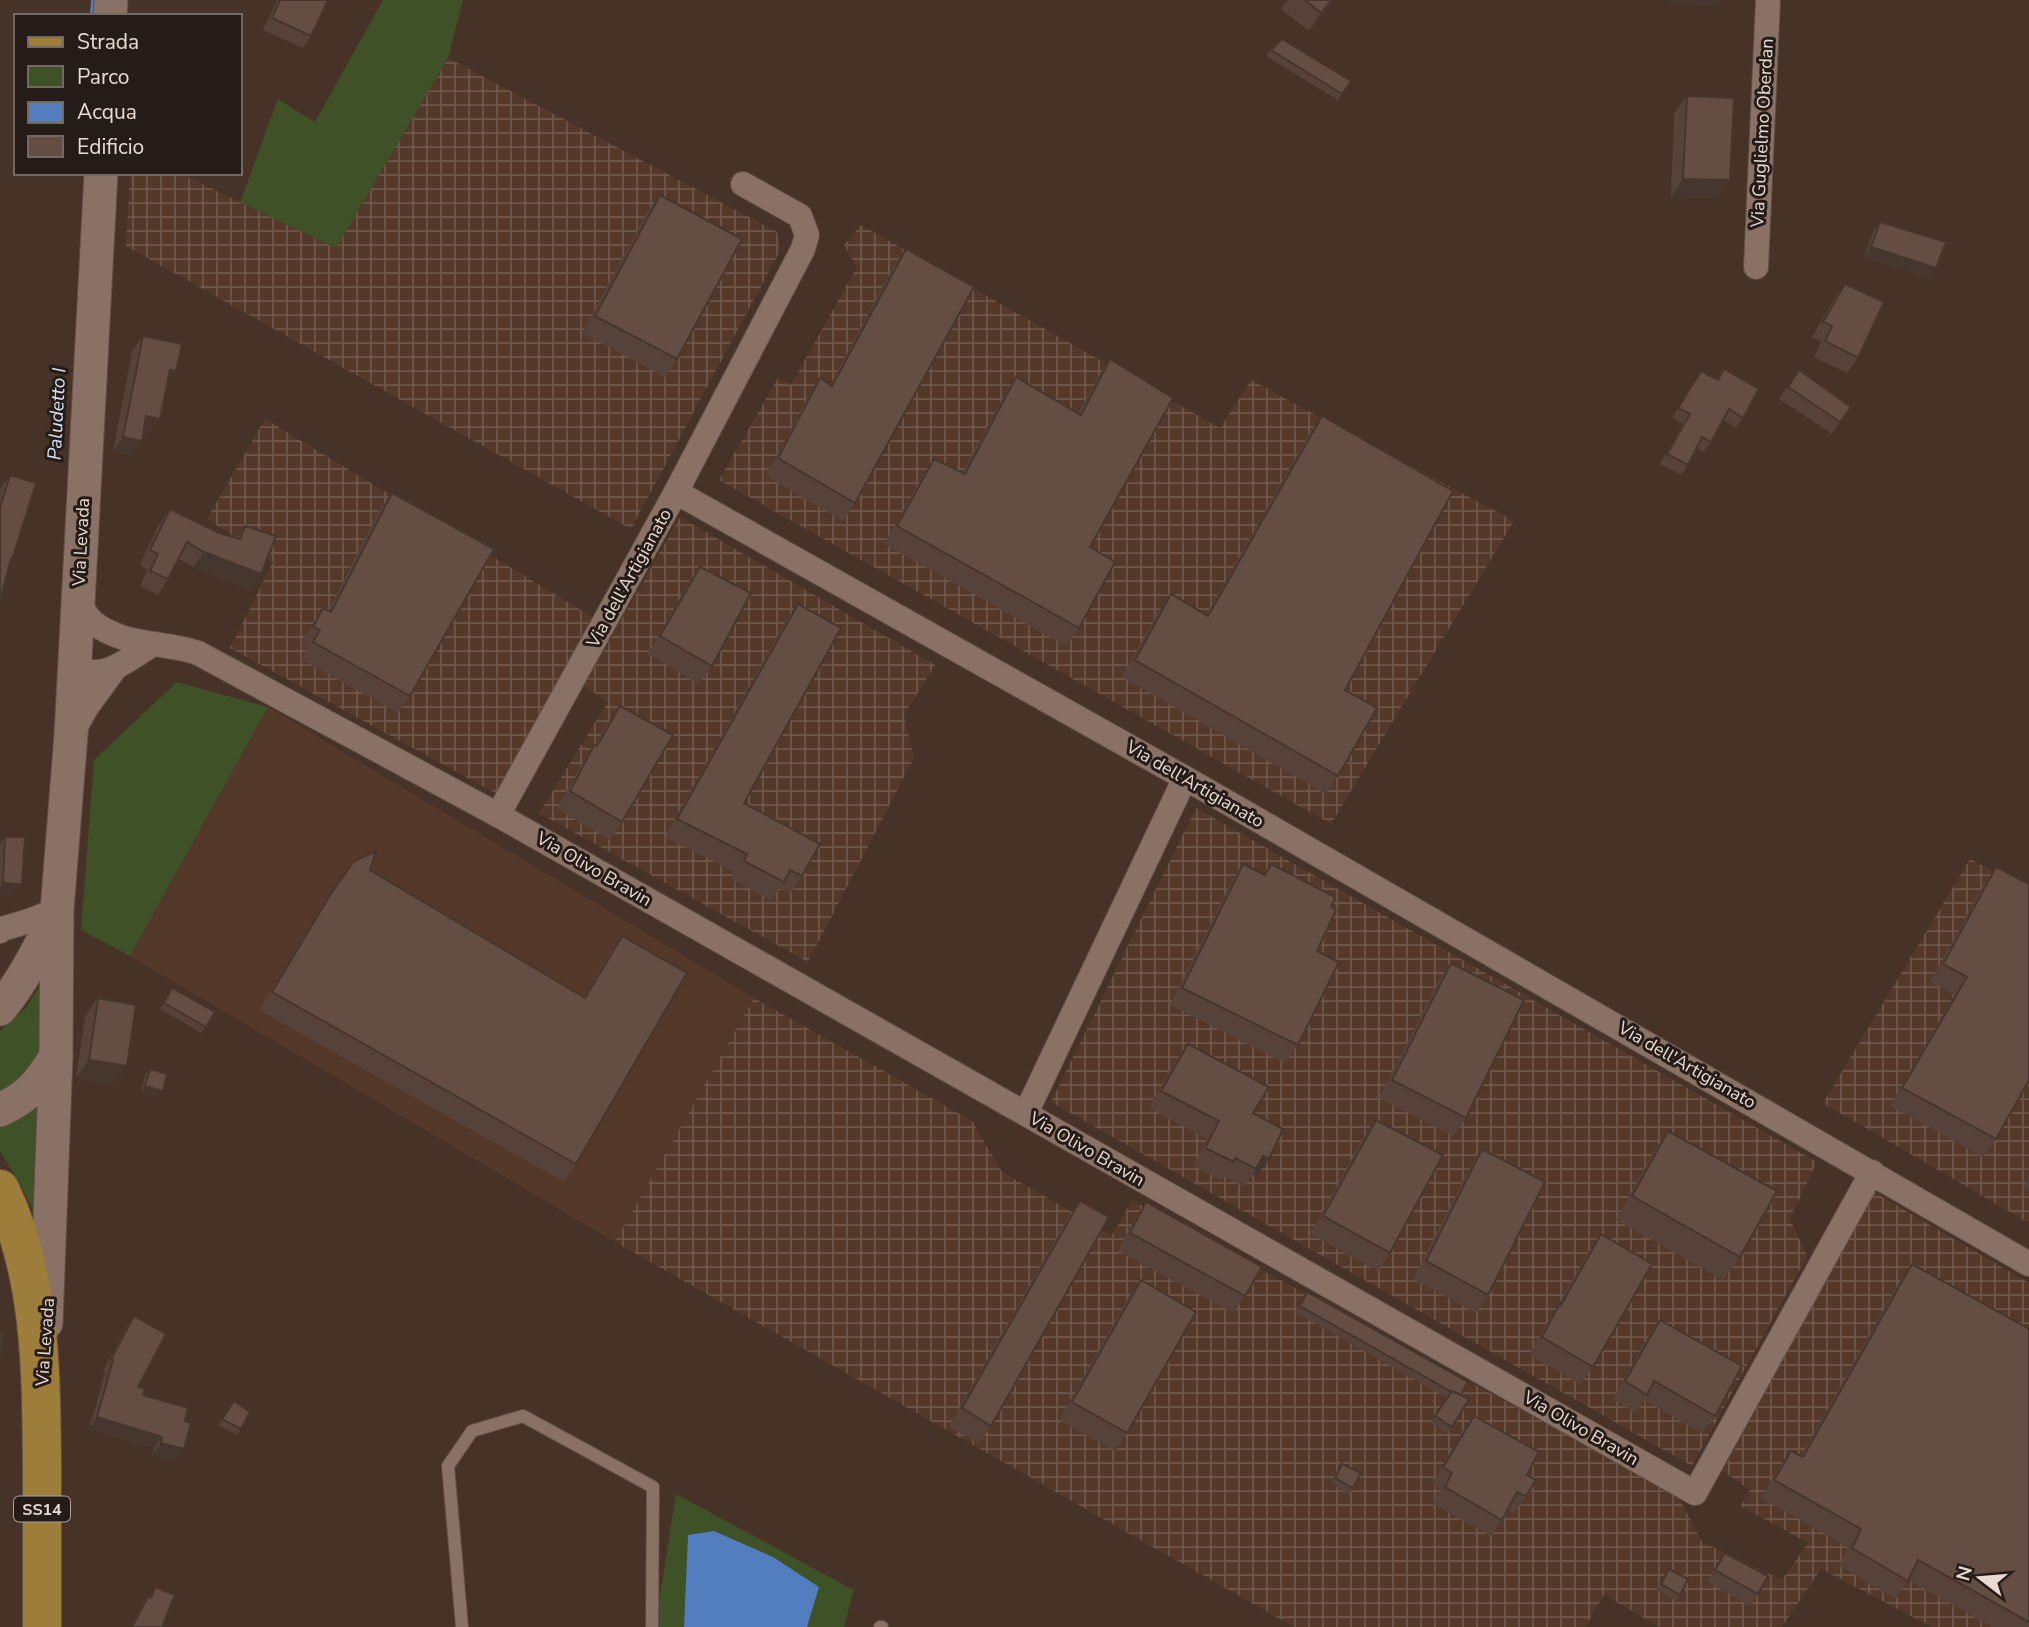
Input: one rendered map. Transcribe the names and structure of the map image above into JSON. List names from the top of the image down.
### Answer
{
  "streets": {
    "main road": ["Via Levada", "SS14"],
    "street": ["Via Guglielmo Oberdan", "Via dell'Artigianato", "Via Olivo Bravin"]
  },
  "crossings": [
    ["Via Levada", "SS14"],
    ["Via dell'Artigianato", "Via Olivo Bravin"]
  ],
  "water": ["Paludetto I"],
  "legend": [
    "Strada",
    "Parco",
    "Acqua",
    "Edificio"
  ],
  "north": "left"
}
